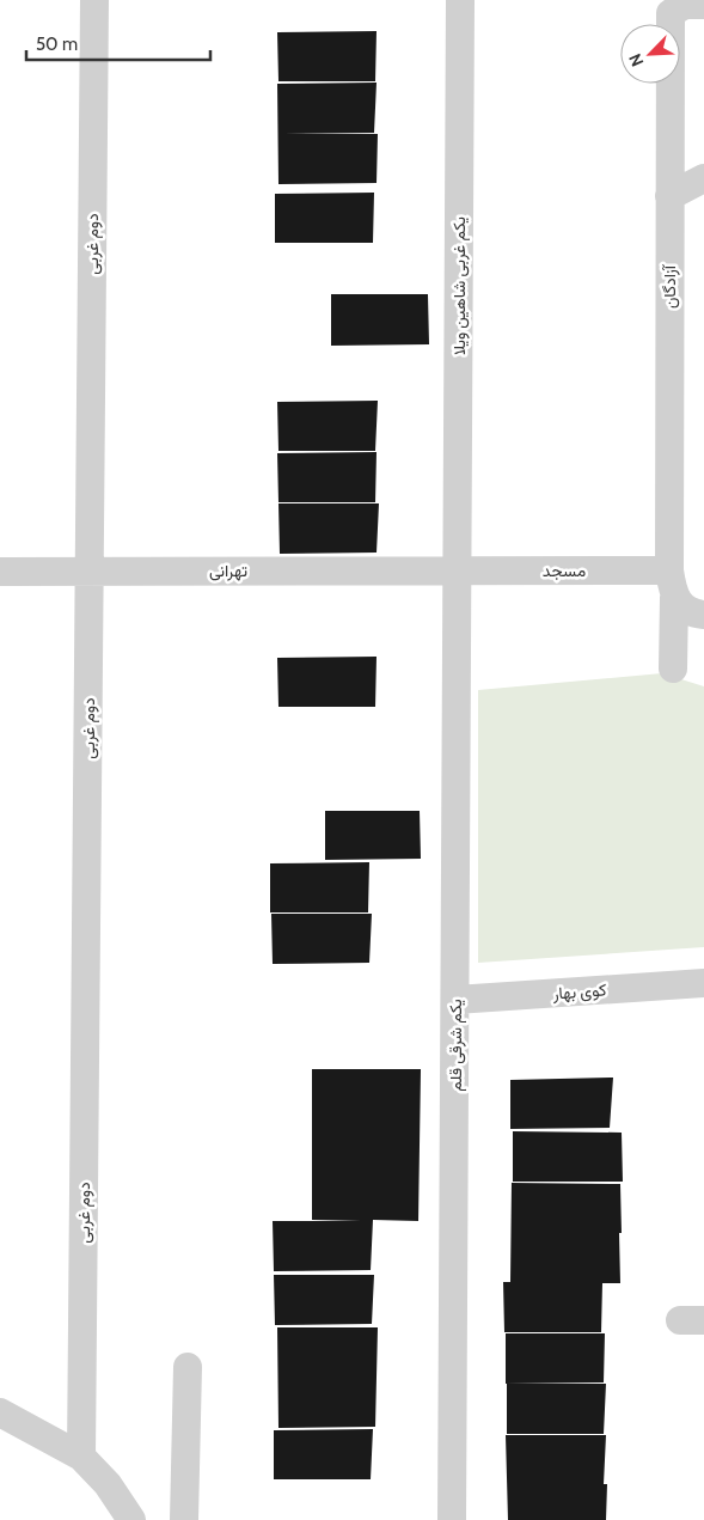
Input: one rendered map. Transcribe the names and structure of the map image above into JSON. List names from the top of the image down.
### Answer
{
  "streets": {
    "street": [
      "دوم غربی",
      "یکم غربی شاهین ویلا",
      "آزادگان",
      "تهرانی",
      "مسجد",
      "کوی بهار",
      "یکم شرقی قلم"
    ]
  },
  "crossings": [
    ["دوم غربی", "تهرانی"],
    ["یکم غربی شاهین ویلا", "تهرانی"],
    ["یکم غربی شاهین ویلا", "مسجد"],
    ["یکم غربی شاهین ویلا", "یکم شرقی قلم"],
    ["آزادگان", "مسجد"],
    ["تهرانی", "مسجد"],
    ["تهرانی", "یکم شرقی قلم"],
    ["مسجد", "یکم شرقی قلم"],
    ["کوی بهار", "یکم شرقی قلم"]
  ],
  "scale_bar": "50 m",
  "north": "bottom left"
}
